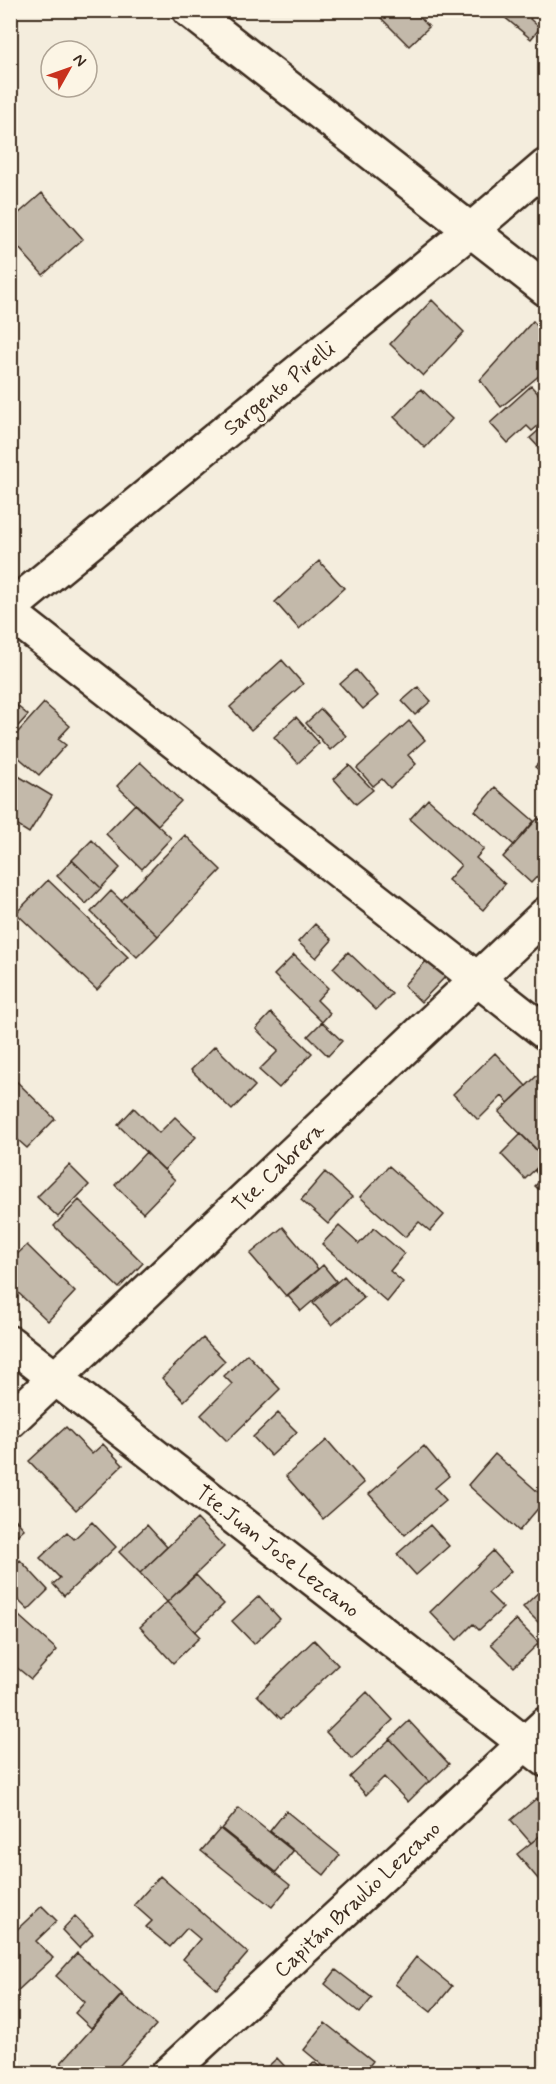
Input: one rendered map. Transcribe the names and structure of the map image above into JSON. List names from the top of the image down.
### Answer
{
  "streets": {
    "street": [
      "Sargento Pirelli",
      "Tte. Cabrera",
      "Tte.Juan Jose Lezcano",
      "Capitán Braulio Lezcano"
    ]
  },
  "crossings": [
    ["Tte. Cabrera", "Tte.Juan Jose Lezcano"],
    ["Tte.Juan Jose Lezcano", "Capitán Braulio Lezcano"]
  ],
  "north": "top right"
}
